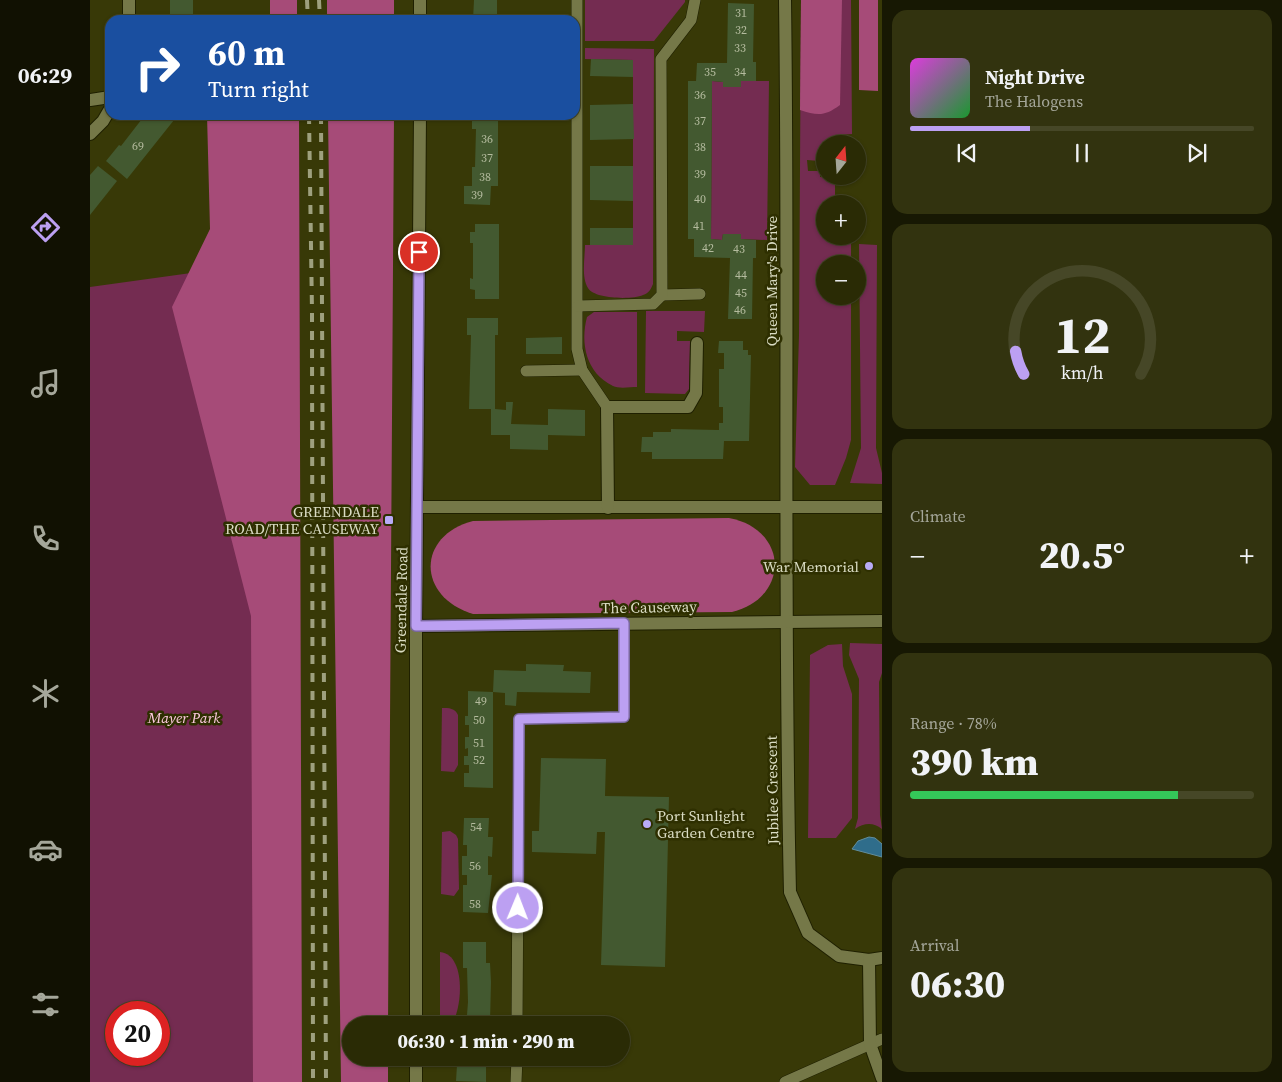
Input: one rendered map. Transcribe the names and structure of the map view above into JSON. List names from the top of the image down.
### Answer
{
  "streets": {
    "street": [
      "Queen Mary's Drive",
      "Greendale Road",
      "The Causeway",
      "Jubilee Crescent"
    ]
  },
  "crossings": [
    ["Queen Mary's Drive", "Jubilee Crescent"],
    ["Greendale Road", "The Causeway"],
    ["The Causeway", "Jubilee Crescent"]
  ],
  "parks": ["Mayer Park"],
  "places": {
    "transit": ["GREENDALE ROAD/THE CAUSEWAY"],
    "other": ["War Memorial", "Port Sunlight Garden Centre"]
  },
  "house_numbers": [
    "31",
    "32",
    "33",
    "35",
    "34",
    "36",
    "37",
    "36",
    "69",
    "38",
    "37",
    "39",
    "38",
    "39",
    "40",
    "41",
    "42",
    "43",
    "44",
    "45",
    "46",
    "49",
    "50",
    "51",
    "52",
    "54",
    "56",
    "58"
  ],
  "north": "top",
  "page": {
    "tabs": "06:29",
    "turn": ["60 m", "Turn right"],
    "song": ["Night Drive", "The Halogens"],
    "map_buttons": ["+", "−"],
    "tile": [
      "Climate",
      ["Range · 78%", "390 km"],
      ["Arrival", "06:30"]
    ],
    "heat": ["−", "20.5°", "+"],
    "limit": "20",
    "trip": "06:30 · 1 min · 290 m",
    "gauge": ["12", "km/h"]
  }
}
